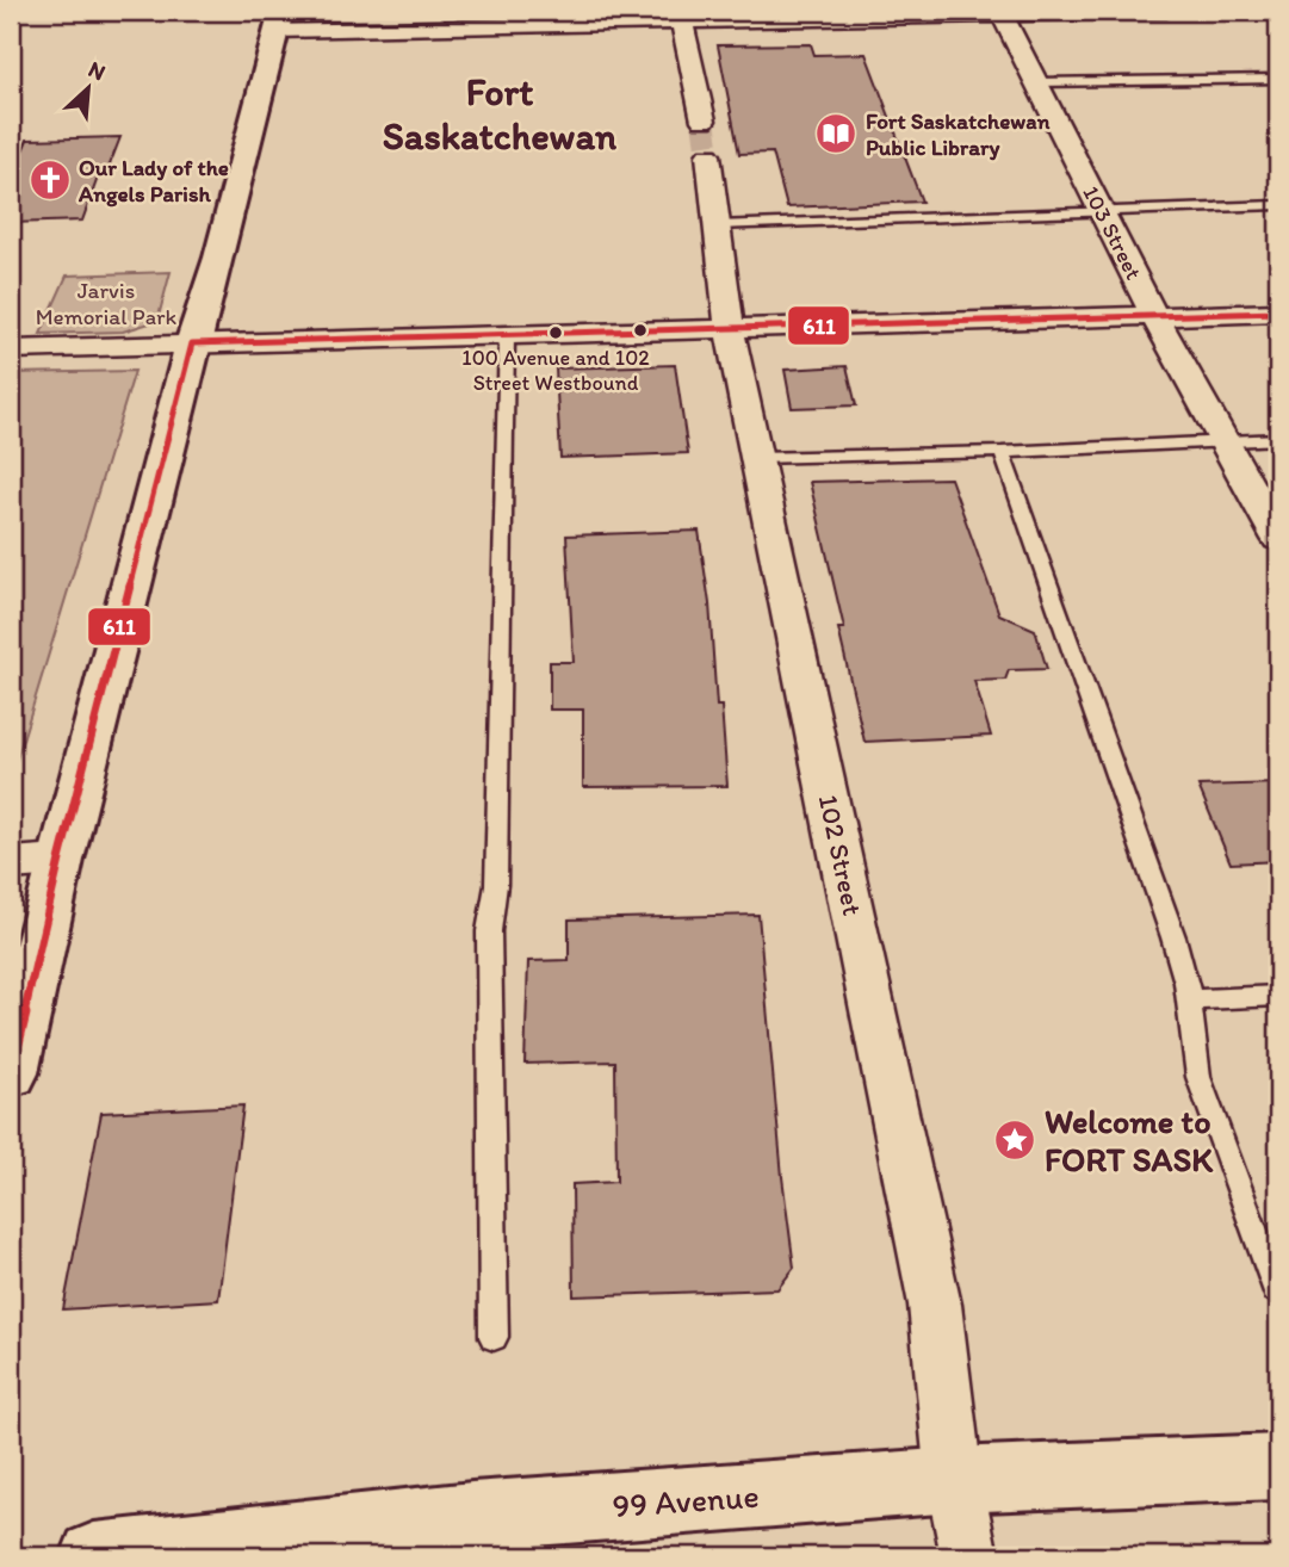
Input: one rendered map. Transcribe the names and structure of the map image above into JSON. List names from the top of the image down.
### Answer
{
  "streets": {
    "street": ["103 Street", "102 Street", "99 Avenue"]
  },
  "crossings": [
    ["102 Street", "99 Avenue"]
  ],
  "districts": ["Fort Saskatchewan"],
  "parks": ["Jarvis Memorial Park"],
  "places": {
    "library": ["Fort Saskatchewan Public Library"],
    "church": ["Our Lady of the Angels Parish"],
    "other": ["100 Avenue and 102 Street Westbound"],
    "place": ["Welcome to FORT SASK"]
  },
  "lines": ["transit line 611"],
  "north": "top right"
}
